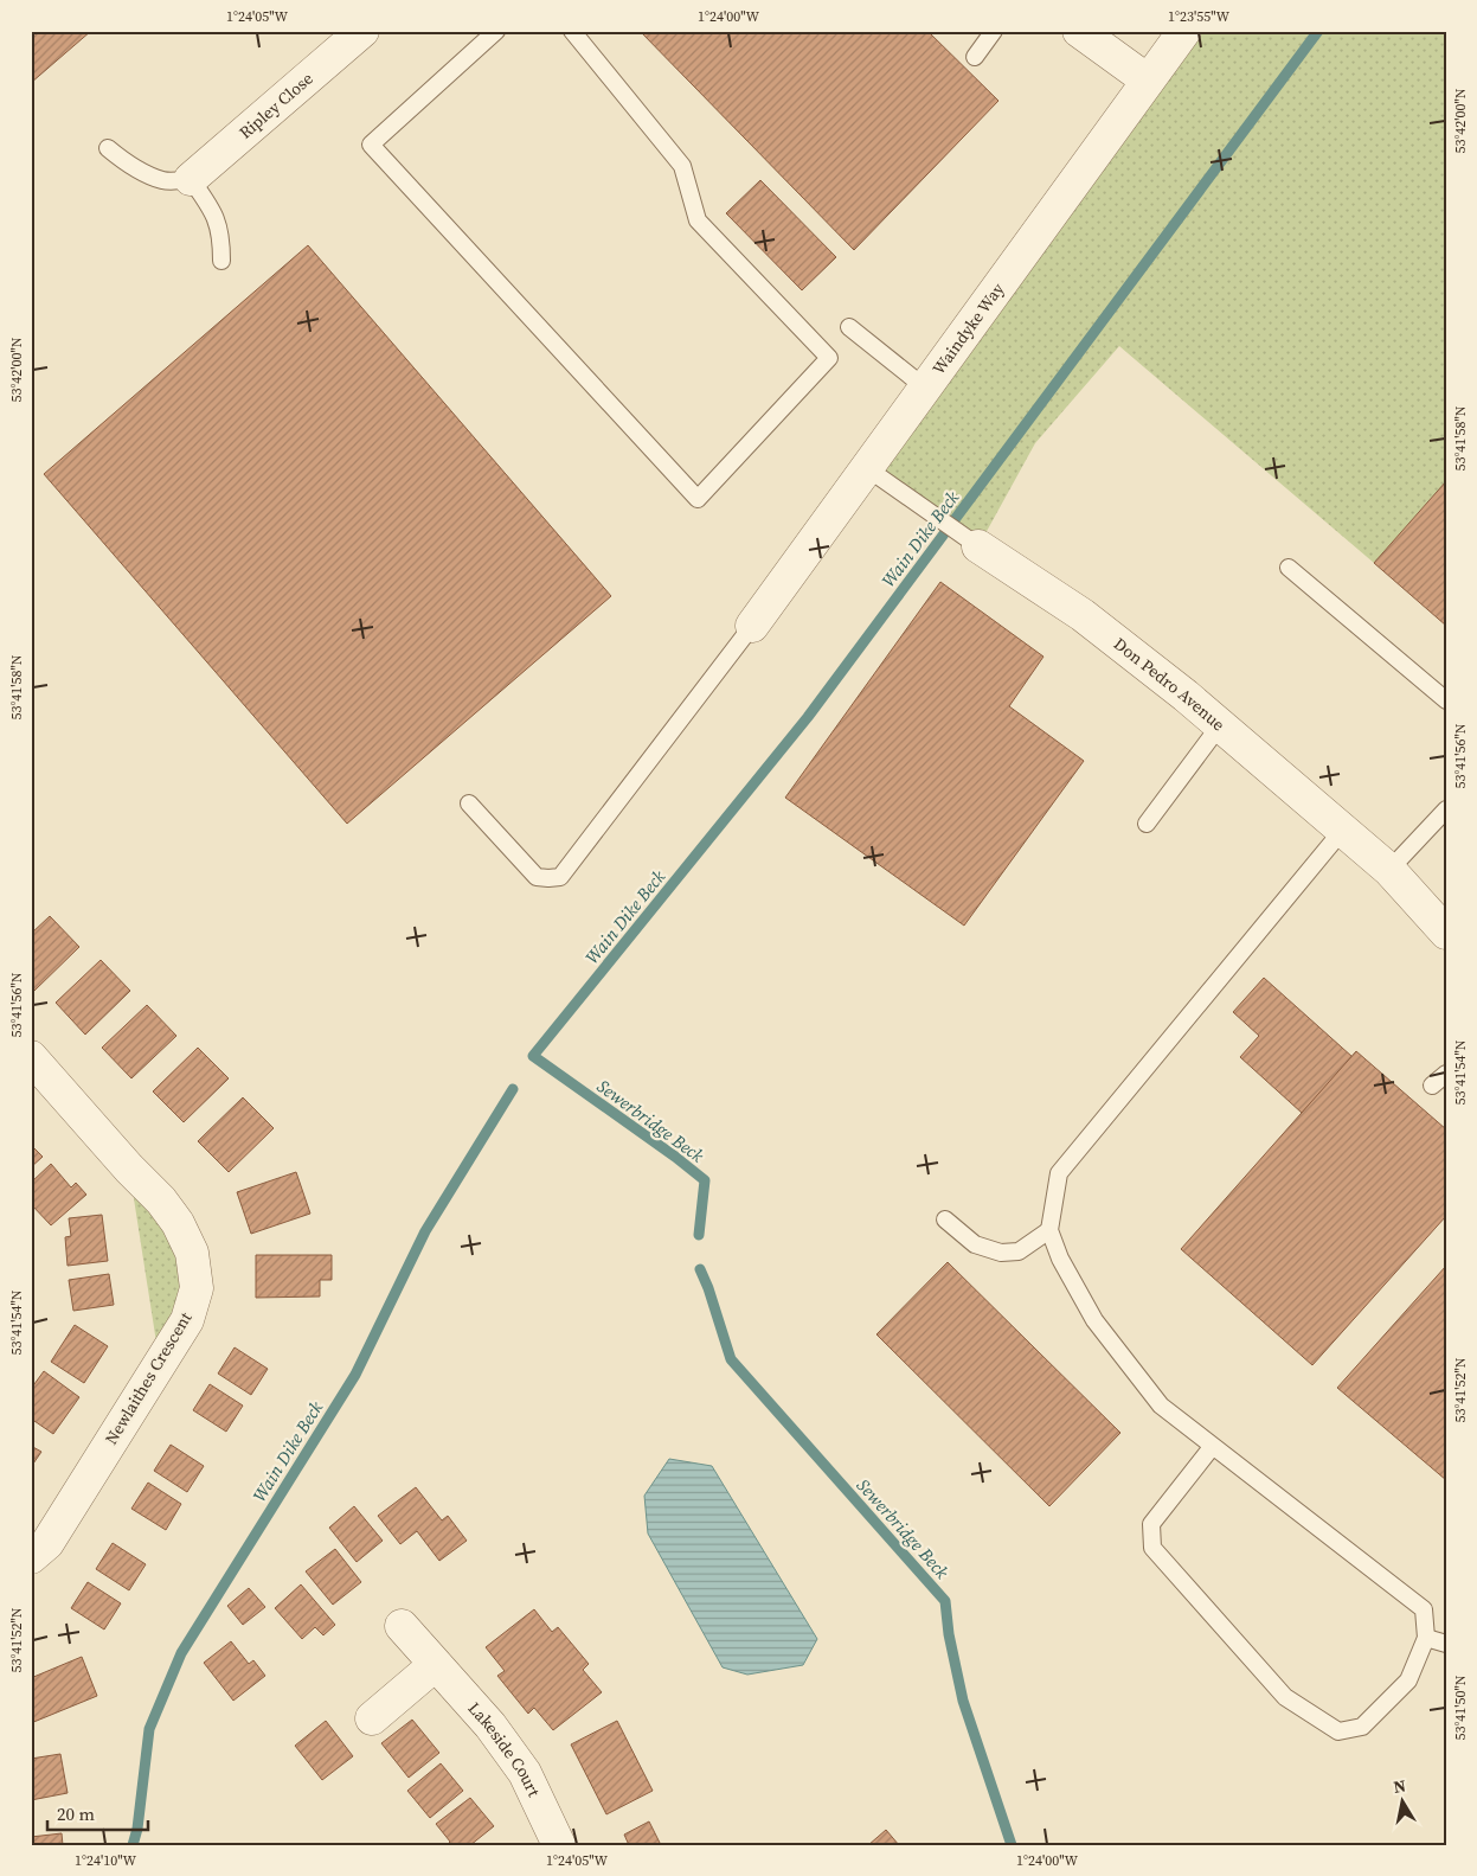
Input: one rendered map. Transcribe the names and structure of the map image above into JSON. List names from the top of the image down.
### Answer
{
  "streets": {
    "street": [
      "Ripley Close",
      "Waindyke Way",
      "Don Pedro Avenue",
      "Newlaithes Crescent",
      "Lakeside Court"
    ]
  },
  "crossings": [
    ["Waindyke Way", "Don Pedro Avenue"]
  ],
  "water": ["Wain Dike Beck", "Sewerbridge Beck"],
  "scale_bar": "20 m",
  "north": "top",
  "coordinates": [
    "1°24'05\"W",
    "1°24'00\"W",
    "1°23'55\"W",
    "53°42'00\"N",
    "53°41'58\"N",
    "53°41'56\"N",
    "53°41'54\"N",
    "53°41'52\"N",
    "53°41'50\"N",
    "1°24'10\"W"
  ]
}
